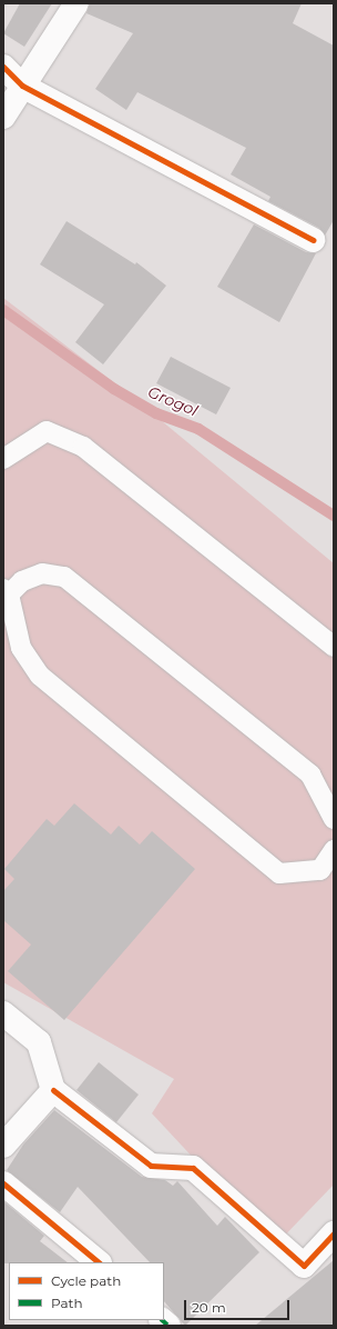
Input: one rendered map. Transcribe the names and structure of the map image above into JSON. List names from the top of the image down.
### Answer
{
  "water": ["Grogol"],
  "legend": ["Cycle path", "Path"],
  "scale_bar": "20 m"
}
